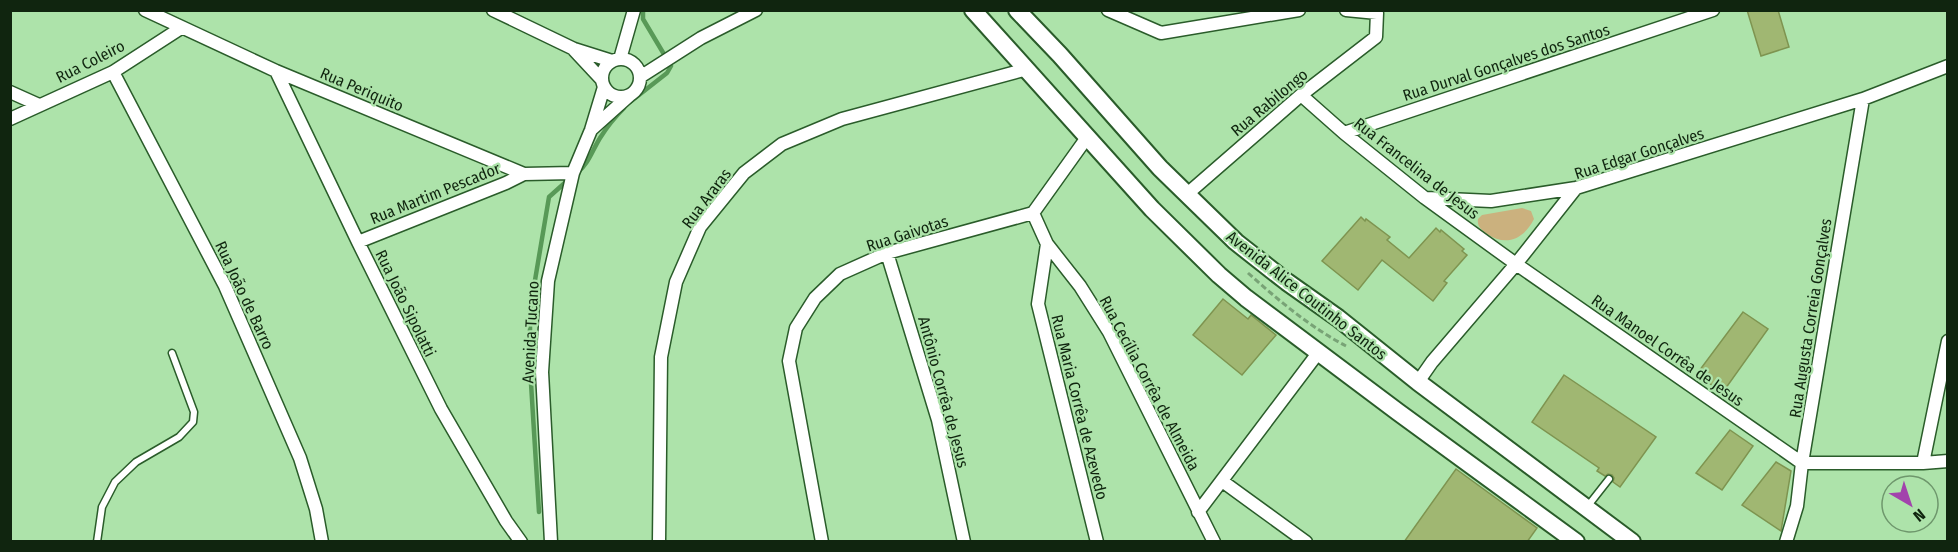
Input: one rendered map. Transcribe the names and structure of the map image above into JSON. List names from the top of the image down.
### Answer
{
  "streets": {
    "main road": ["Avenida Alice Coutinho Santos"],
    "street": [
      "Rua Coleiro",
      "Rua Durval Gonçalves dos Santos",
      "Rua Periquito",
      "Rua Rabilongo",
      "Rua Edgar Gonçalves",
      "Rua Francelina de Jesus",
      "Rua Martim Pescador",
      "Rua Araras",
      "Rua Gaivotas",
      "Rua João de Barro",
      "Rua João Sipolatti",
      "Rua Augusta Correia Gonçalves",
      "Avenida Tucano",
      "Rua Manoel Corrêa de Jesus",
      "Rua Cecília Corrêa de Almeida",
      "Antônio Corrêa de Jesus",
      "Rua Maria Corrêa de Azevedo"
    ]
  },
  "crossings": [
    ["Rua Coleiro", "Rua Periquito"],
    ["Rua Coleiro", "Rua João de Barro"],
    ["Rua Durval Gonçalves dos Santos", "Rua Francelina de Jesus"],
    ["Rua Periquito", "Rua Martim Pescador"],
    ["Rua Periquito", "Rua João Sipolatti"],
    ["Rua Periquito", "Avenida Tucano"],
    ["Rua Rabilongo", "Rua Francelina de Jesus"],
    ["Rua Rabilongo", "Avenida Alice Coutinho Santos"],
    ["Rua Edgar Gonçalves", "Rua Francelina de Jesus"],
    ["Rua Edgar Gonçalves", "Avenida Alice Coutinho Santos"],
    ["Rua Edgar Gonçalves", "Rua Augusta Correia Gonçalves"],
    ["Rua Edgar Gonçalves", "Rua Manoel Corrêa de Jesus"],
    ["Rua Francelina de Jesus", "Rua Manoel Corrêa de Jesus"],
    ["Rua Martim Pescador", "Rua João Sipolatti"],
    ["Rua Gaivotas", "Rua Cecília Corrêa de Almeida"],
    ["Rua Gaivotas", "Antônio Corrêa de Jesus"],
    ["Rua Augusta Correia Gonçalves", "Rua Manoel Corrêa de Jesus"],
    ["Rua Cecília Corrêa de Almeida", "Rua Maria Corrêa de Azevedo"]
  ],
  "north": "bottom right"
}
